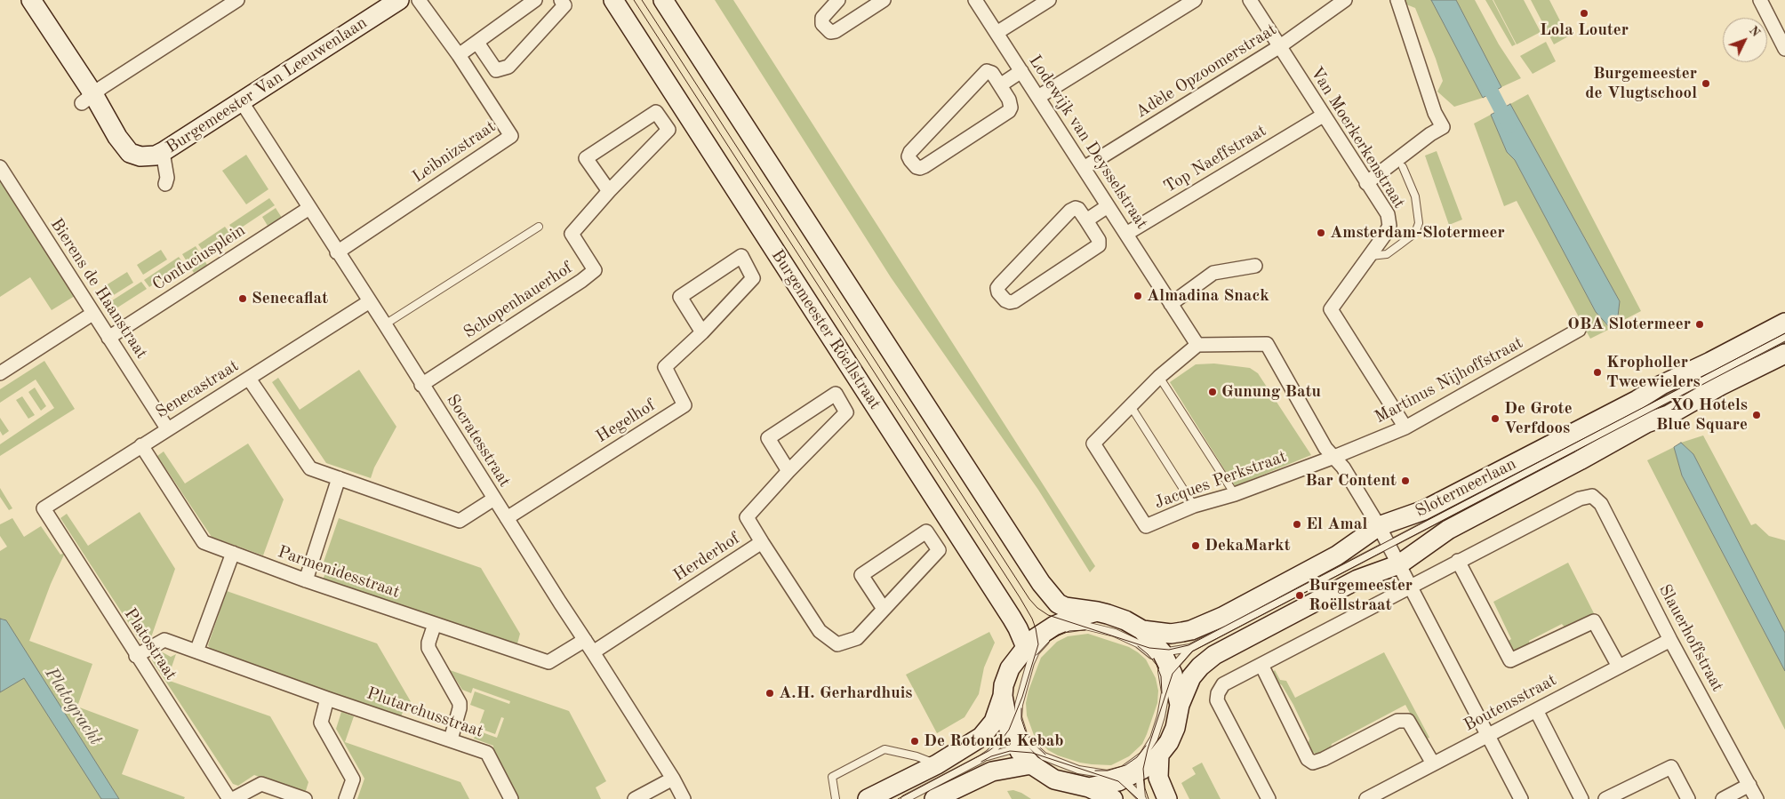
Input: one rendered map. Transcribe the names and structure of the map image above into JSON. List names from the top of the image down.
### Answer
{
  "streets": {
    "main road": ["Burgemeester Van Leeuwenlaan", "Burgemeester Röellstraat", "Slotermeerlaan"],
    "street": [
      "Adèle Opzoomerstraat",
      "Van Moerkerkenstraat",
      "Lodewijk van Deysselstraat",
      "Leibnizstraat",
      "Top Naeffstraat",
      "Confuciusplein",
      "Bierens de Haanstraat",
      "Schopenhauerhof",
      "Martinus Nijhoffstraat",
      "Senecastraat",
      "Hegelhof",
      "Socratesstraat",
      "Jacques Perkstraat",
      "Herderhof",
      "Parmenidesstraat",
      "Slauerhoffstraat",
      "Platostraat",
      "Boutensstraat",
      "Plutarchusstraat"
    ]
  },
  "crossings": [
    ["Adèle Opzoomerstraat", "Van Moerkerkenstraat"],
    ["Adèle Opzoomerstraat", "Lodewijk van Deysselstraat"],
    ["Burgemeester Van Leeuwenlaan", "Socratesstraat"],
    ["Van Moerkerkenstraat", "Top Naeffstraat"],
    ["Van Moerkerkenstraat", "Martinus Nijhoffstraat"],
    ["Lodewijk van Deysselstraat", "Top Naeffstraat"],
    ["Lodewijk van Deysselstraat", "Jacques Perkstraat"],
    ["Leibnizstraat", "Socratesstraat"],
    ["Confuciusplein", "Bierens de Haanstraat"],
    ["Confuciusplein", "Socratesstraat"],
    ["Bierens de Haanstraat", "Senecastraat"],
    ["Schopenhauerhof", "Socratesstraat"],
    ["Burgemeester Röellstraat", "Slotermeerlaan"],
    ["Martinus Nijhoffstraat", "Jacques Perkstraat"],
    ["Senecastraat", "Socratesstraat"],
    ["Senecastraat", "Parmenidesstraat"],
    ["Senecastraat", "Platostraat"],
    ["Hegelhof", "Socratesstraat"],
    ["Socratesstraat", "Herderhof"],
    ["Socratesstraat", "Parmenidesstraat"],
    ["Slauerhoffstraat", "Boutensstraat"],
    ["Platostraat", "Plutarchusstraat"]
  ],
  "water": ["Platogracht"],
  "places": [
    "Lola Louter",
    "Burgemeester de Vlugtschool",
    "Amsterdam-Slotermeer",
    "Almadina Snack",
    "Senecaflat",
    "OBA Slotermeer",
    "Kropholler Tweewielers",
    "Gunung Batu",
    "XO Hotels Blue Square",
    "De Grote Verfdoos",
    "Bar Content",
    "El Amal",
    "DekaMarkt",
    "Burgemeester Roëllstraat",
    "A.H. Gerhardhuis",
    "De Rotonde Kebab"
  ],
  "north": "top right"
}
